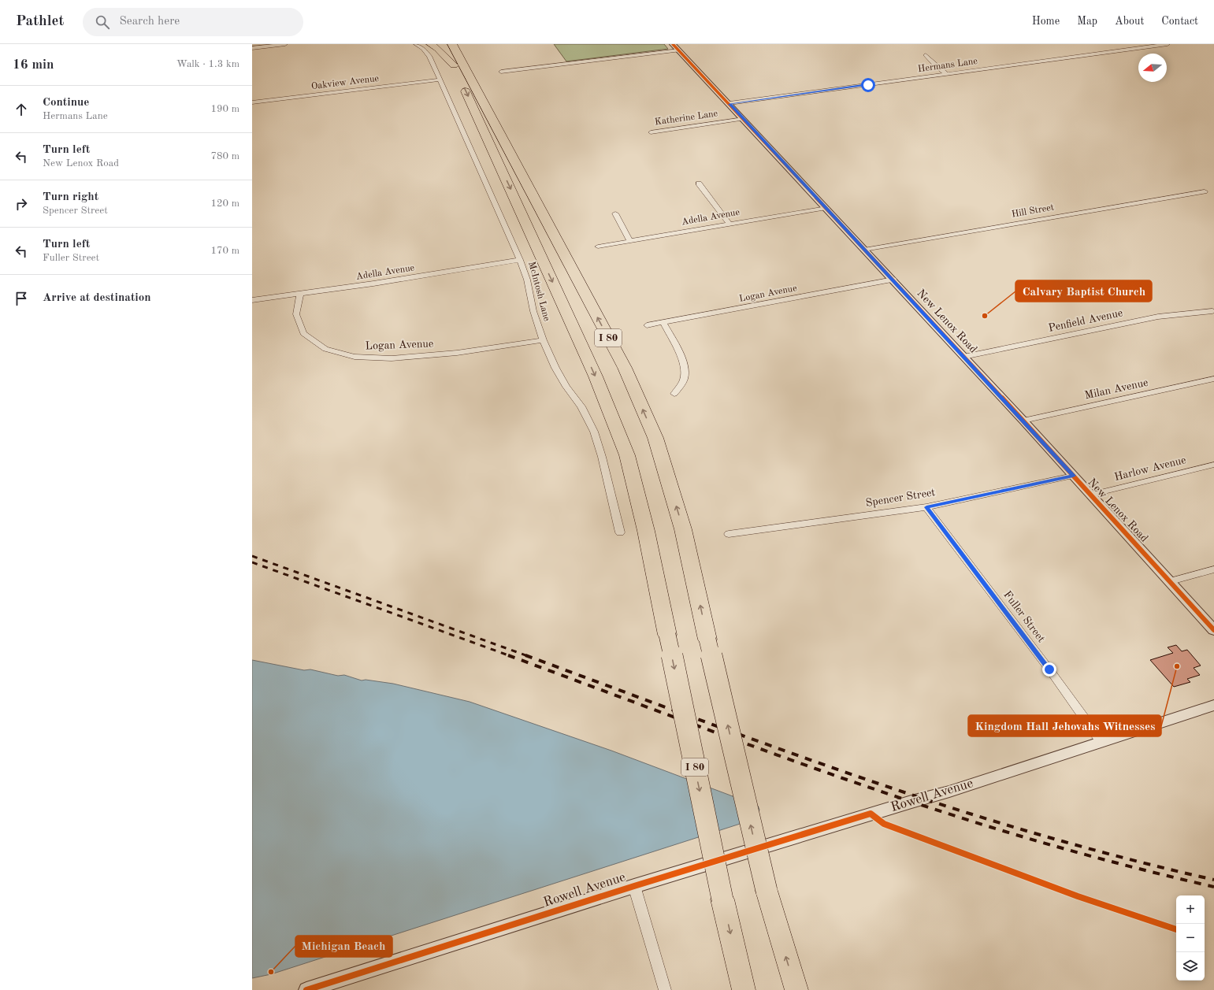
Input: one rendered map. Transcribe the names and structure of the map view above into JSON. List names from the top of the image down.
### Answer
{
  "streets": {
    "highway": ["I 80"],
    "street": [
      "Hermans Lane",
      "Oakview Avenue",
      "Katherine Lane",
      "Hill Street",
      "Adella Avenue",
      "McIntosh Lane",
      "Logan Avenue",
      "Penfield Avenue",
      "New Lenox Road",
      "Milan Avenue",
      "Harlow Avenue",
      "Spencer Street",
      "Fuller Street",
      "Rowell Avenue"
    ]
  },
  "crossings": [
    ["Hermans Lane", "New Lenox Road"],
    ["Oakview Avenue", "McIntosh Lane"],
    ["Katherine Lane", "New Lenox Road"],
    ["Hill Street", "New Lenox Road"],
    ["Adella Avenue", "McIntosh Lane"],
    ["Adella Avenue", "Logan Avenue"],
    ["Adella Avenue", "New Lenox Road"],
    ["McIntosh Lane", "Logan Avenue"],
    ["Logan Avenue", "New Lenox Road"],
    ["Penfield Avenue", "New Lenox Road"],
    ["New Lenox Road", "Milan Avenue"],
    ["New Lenox Road", "Harlow Avenue"],
    ["New Lenox Road", "Spencer Street"],
    ["Spencer Street", "Fuller Street"],
    ["Fuller Street", "Rowell Avenue"]
  ],
  "places": ["Calvary Baptist Church", "Kingdom Hall Jehovahs Witnesses", "Michigan Beach"],
  "north": "left",
  "page": {
    "header": "Pathlet",
    "search": "Search here",
    "nav": [
      "Home",
      "Map",
      "About",
      "Contact"
    ],
    "heading": ["16 min", "Walk · 1.3 km"],
    "list": [
      ["Continue", "Hermans Lane", "190 m"],
      ["Turn left", "New Lenox Road", "780 m"],
      ["Turn right", "Spencer Street", "120 m"],
      ["Turn left", "Fuller Street", "170 m"],
      "Arrive at destination"
    ],
    "map_buttons": ["+", "−"]
  }
}
